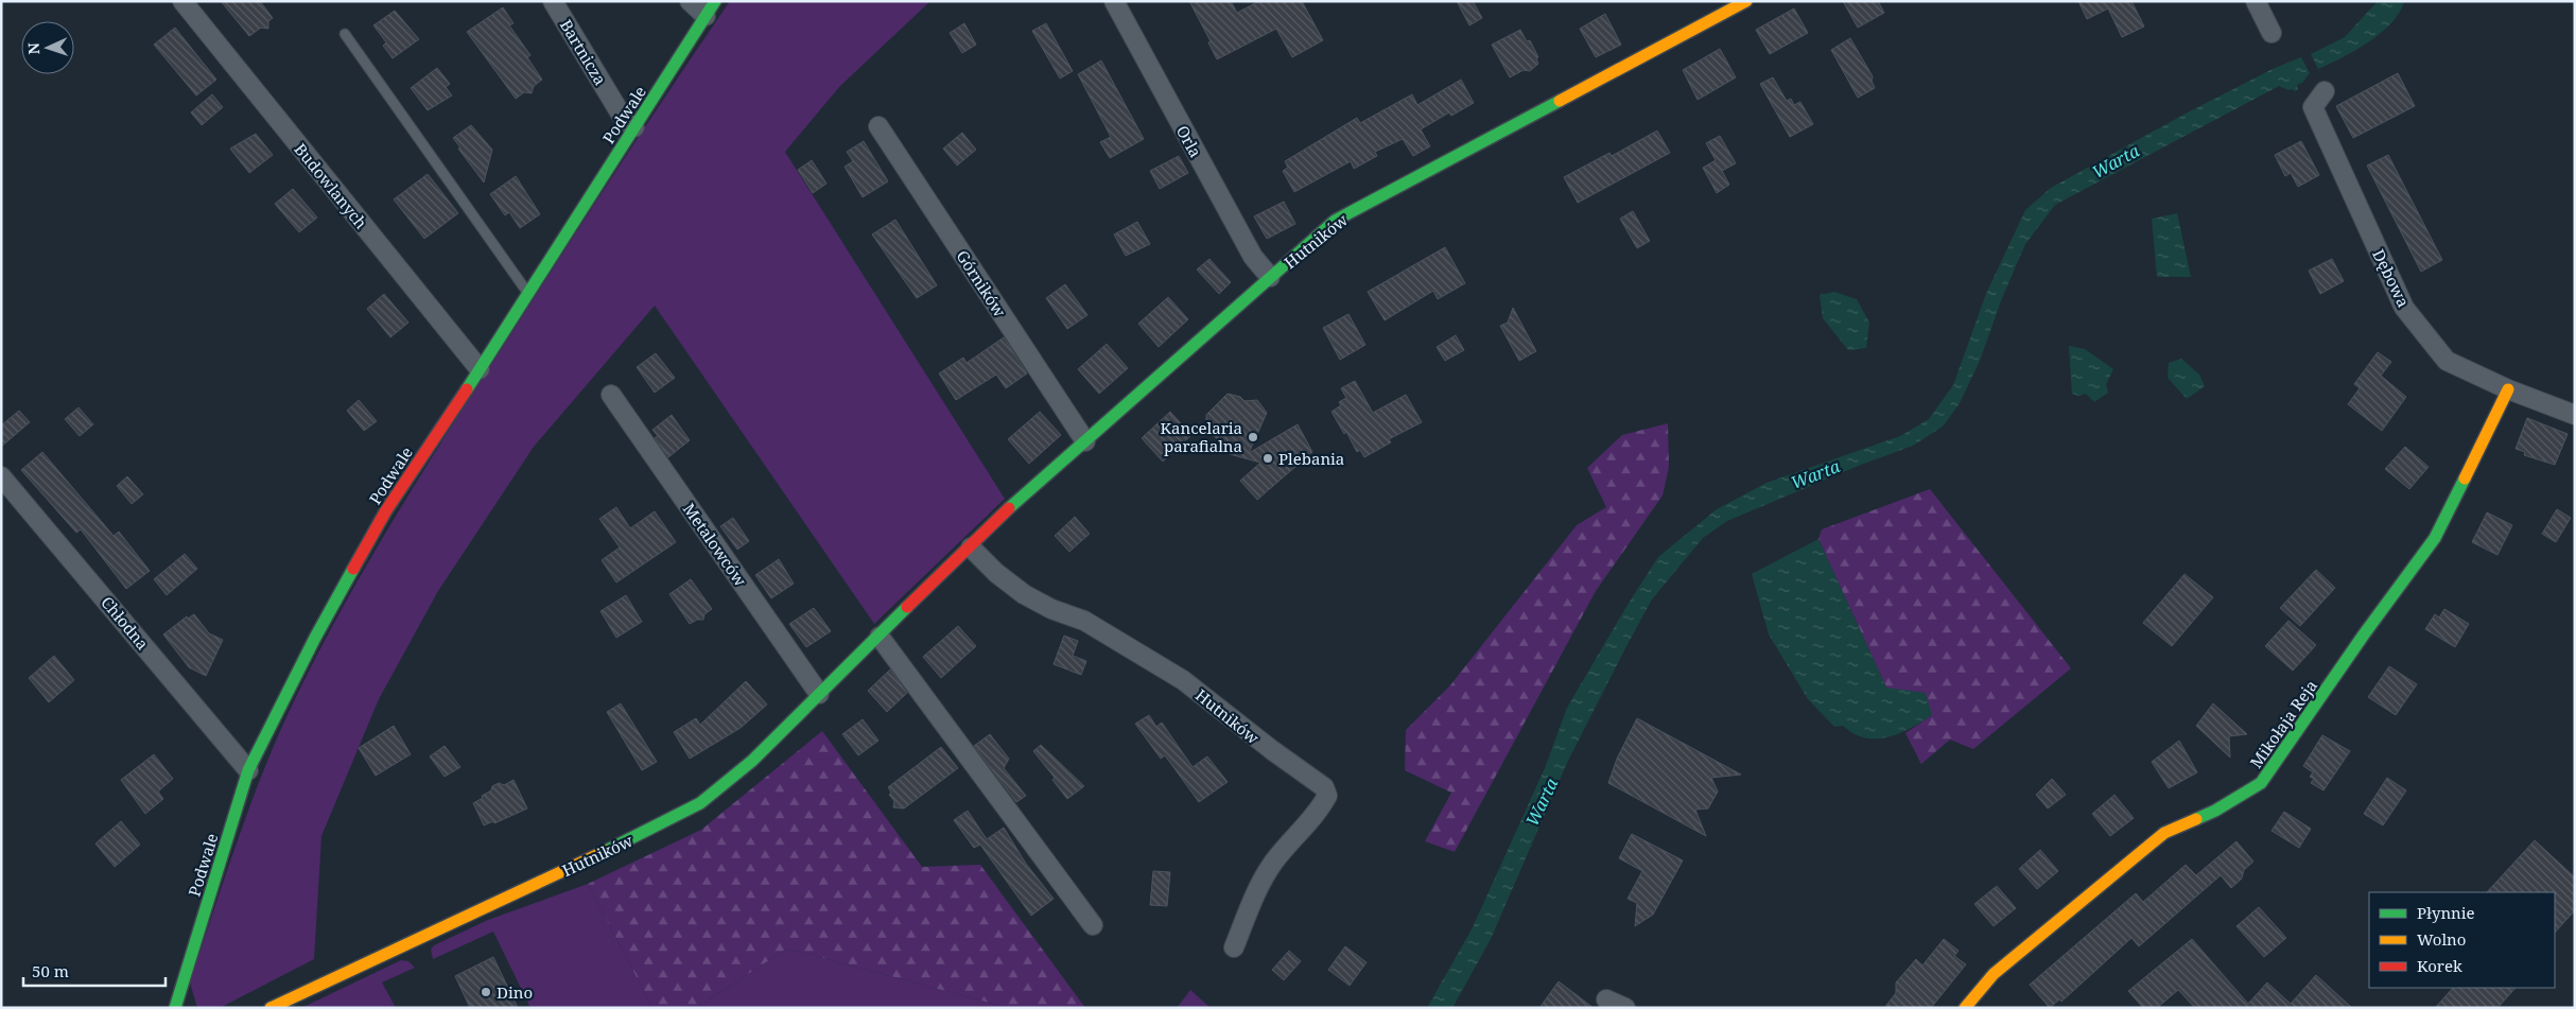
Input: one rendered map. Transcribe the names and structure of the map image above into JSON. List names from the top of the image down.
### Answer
{
  "streets": {
    "street": [
      "Bartnicza",
      "Podwale",
      "Orla",
      "Budowlanych",
      "Hutników",
      "Dębowa",
      "Górników",
      "Metalowców",
      "Chłodna",
      "Mikołaja Reja"
    ]
  },
  "crossings": [
    ["Bartnicza", "Podwale"],
    ["Podwale", "Budowlanych"],
    ["Podwale", "Chłodna"],
    ["Orla", "Hutników"],
    ["Hutników", "Górników"],
    ["Hutników", "Metalowców"],
    ["Dębowa", "Mikołaja Reja"]
  ],
  "water": ["Warta"],
  "places": ["Kancelaria parafialna", "Plebania", "Dino"],
  "legend": ["Płynnie", "Wolno", "Korek"],
  "scale_bar": "50 m",
  "north": "left"
}
